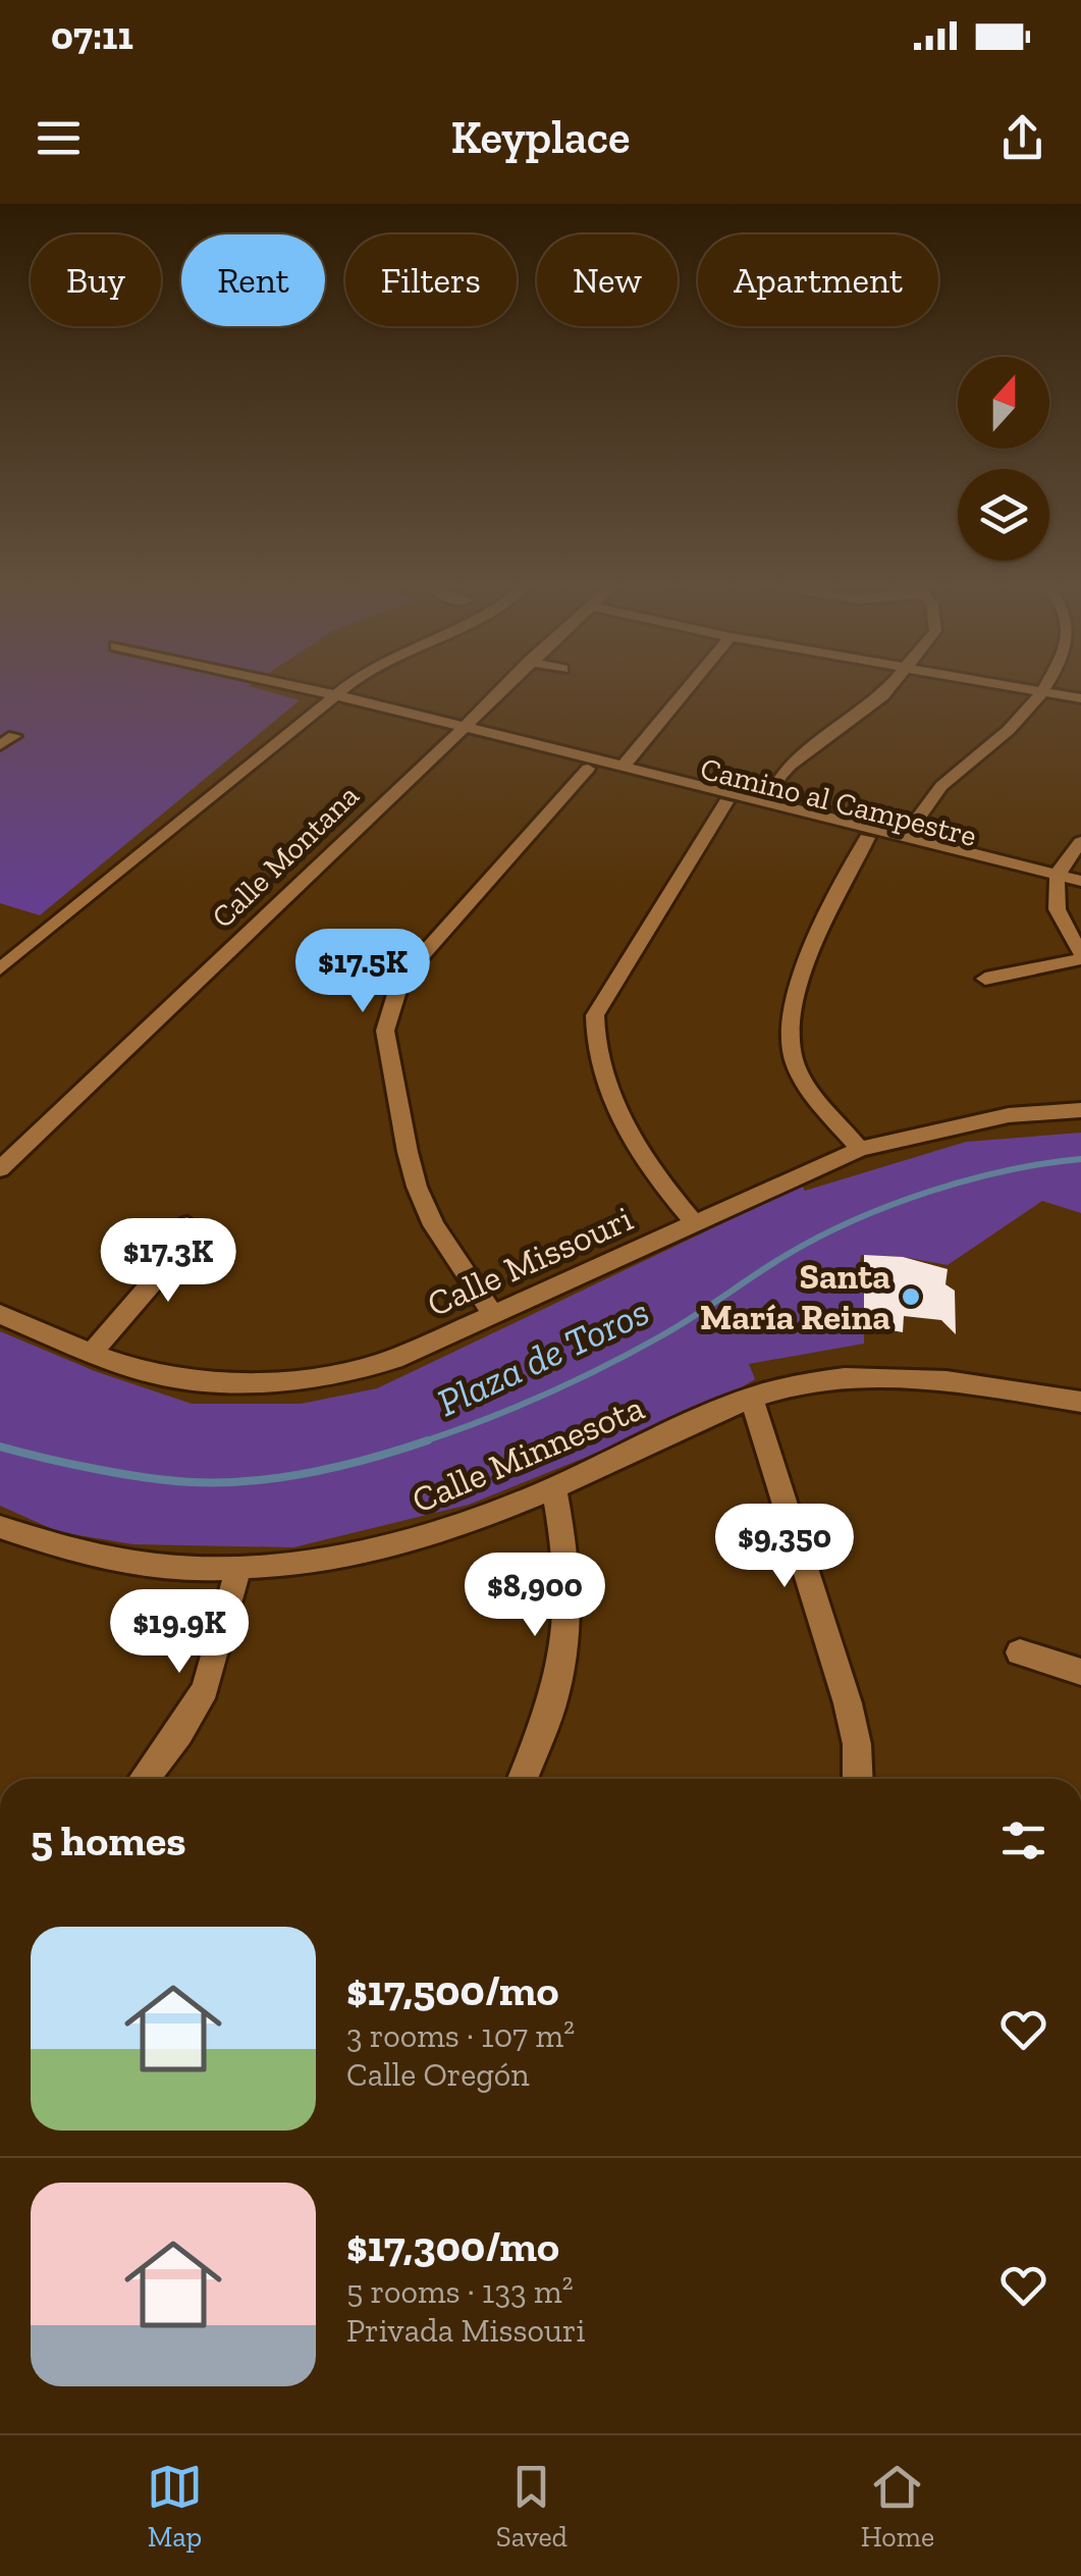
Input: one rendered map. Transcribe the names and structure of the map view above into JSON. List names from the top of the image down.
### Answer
{
  "streets": {
    "street": [
      "Camino al Campestre",
      "Calle Montana",
      "Calle Missouri",
      "Calle Minnesota"
    ]
  },
  "crossings": [
    ["Camino al Campestre", "Calle Montana"]
  ],
  "water": ["Plaza de Toros"],
  "places": ["Santa María Reina"],
  "north": "top",
  "page": {
    "status": "07:11",
    "header": "Keyplace",
    "chip": [
      "Buy",
      "Rent",
      "Filters",
      "New",
      "Apartment"
    ],
    "price": [
      "$17.5K",
      "$17.3K",
      "$9,350",
      "$8,900",
      "$19.9K"
    ],
    "heading": "5 homes",
    "list": [
      {
        "name": "$17,500/mo",
        "note": "3 rooms · 107 m² · Calle Oregón"
      },
      {
        "name": "$17,300/mo",
        "note": "5 rooms · 133 m² · Privada Missouri"
      }
    ],
    "tabs": ["Map", "Saved", "Home"]
  }
}
